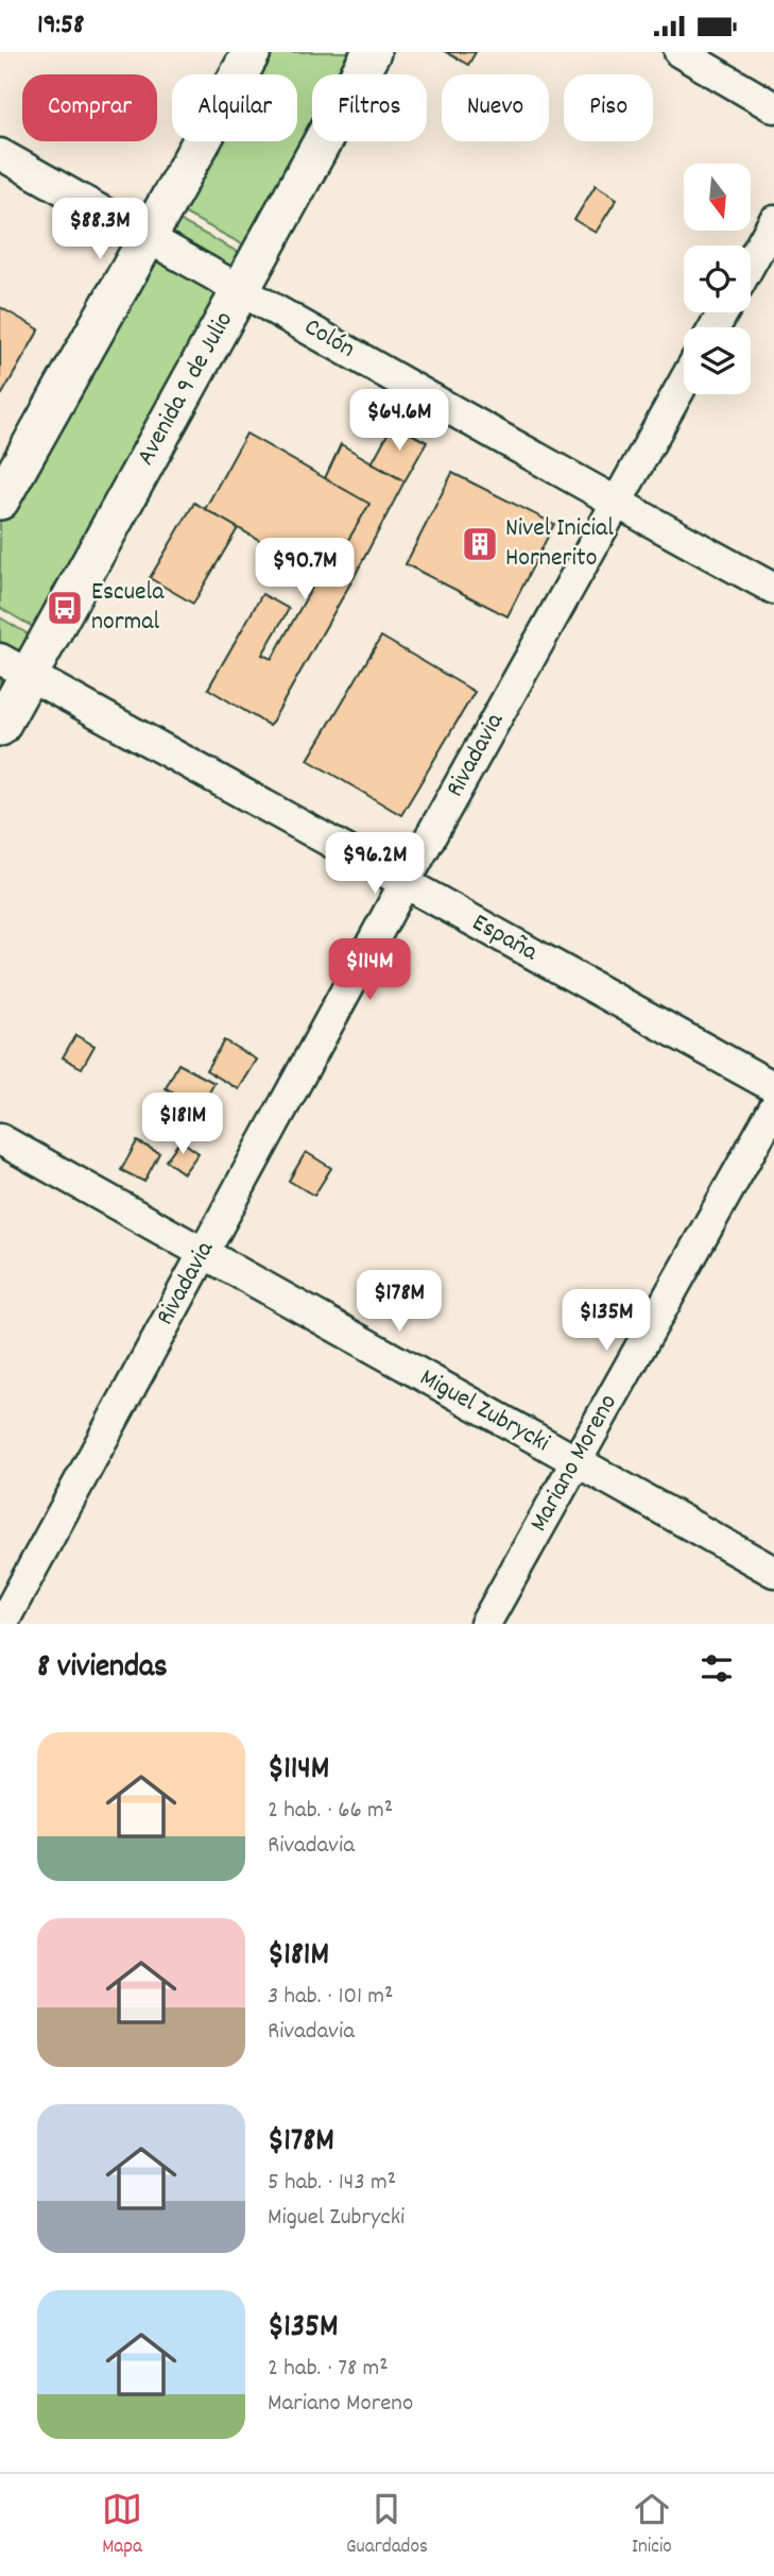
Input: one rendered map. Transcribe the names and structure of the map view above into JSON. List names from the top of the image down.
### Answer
{
  "streets": {
    "main road": ["Avenida 9 de Julio"],
    "street": [
      "Colón",
      "Rivadavia",
      "España",
      "Miguel Zubrycki",
      "Mariano Moreno"
    ]
  },
  "crossings": [
    ["Colón", "Avenida 9 de Julio"],
    ["Colón", "Rivadavia"],
    ["Avenida 9 de Julio", "España"],
    ["Rivadavia", "España"],
    ["Rivadavia", "Miguel Zubrycki"],
    ["Miguel Zubrycki", "Mariano Moreno"]
  ],
  "places": {
    "building": ["Nivel Inicial Hornerito"],
    "bus stop": ["Escuela normal"]
  },
  "north": "bottom",
  "page": {
    "status": "19:58",
    "chip": [
      "Comprar",
      "Alquilar",
      "Filtros",
      "Nuevo",
      "Piso"
    ],
    "price": [
      "$88.3M",
      "$64.6M",
      "$90.7M",
      "$96.2M",
      "$114M",
      "$181M",
      "$178M",
      "$135M"
    ],
    "heading": "8 viviendas",
    "list": [
      {
        "name": "$114M",
        "note": "2 hab. · 66 m² · Rivadavia"
      },
      {
        "name": "$181M",
        "note": "3 hab. · 101 m² · Rivadavia"
      },
      {
        "name": "$178M",
        "note": "5 hab. · 143 m² · Miguel Zubrycki"
      },
      {
        "name": "$135M",
        "note": "2 hab. · 78 m² · Mariano Moreno"
      }
    ],
    "tabs": ["Mapa", "Guardados", "Inicio"]
  }
}
